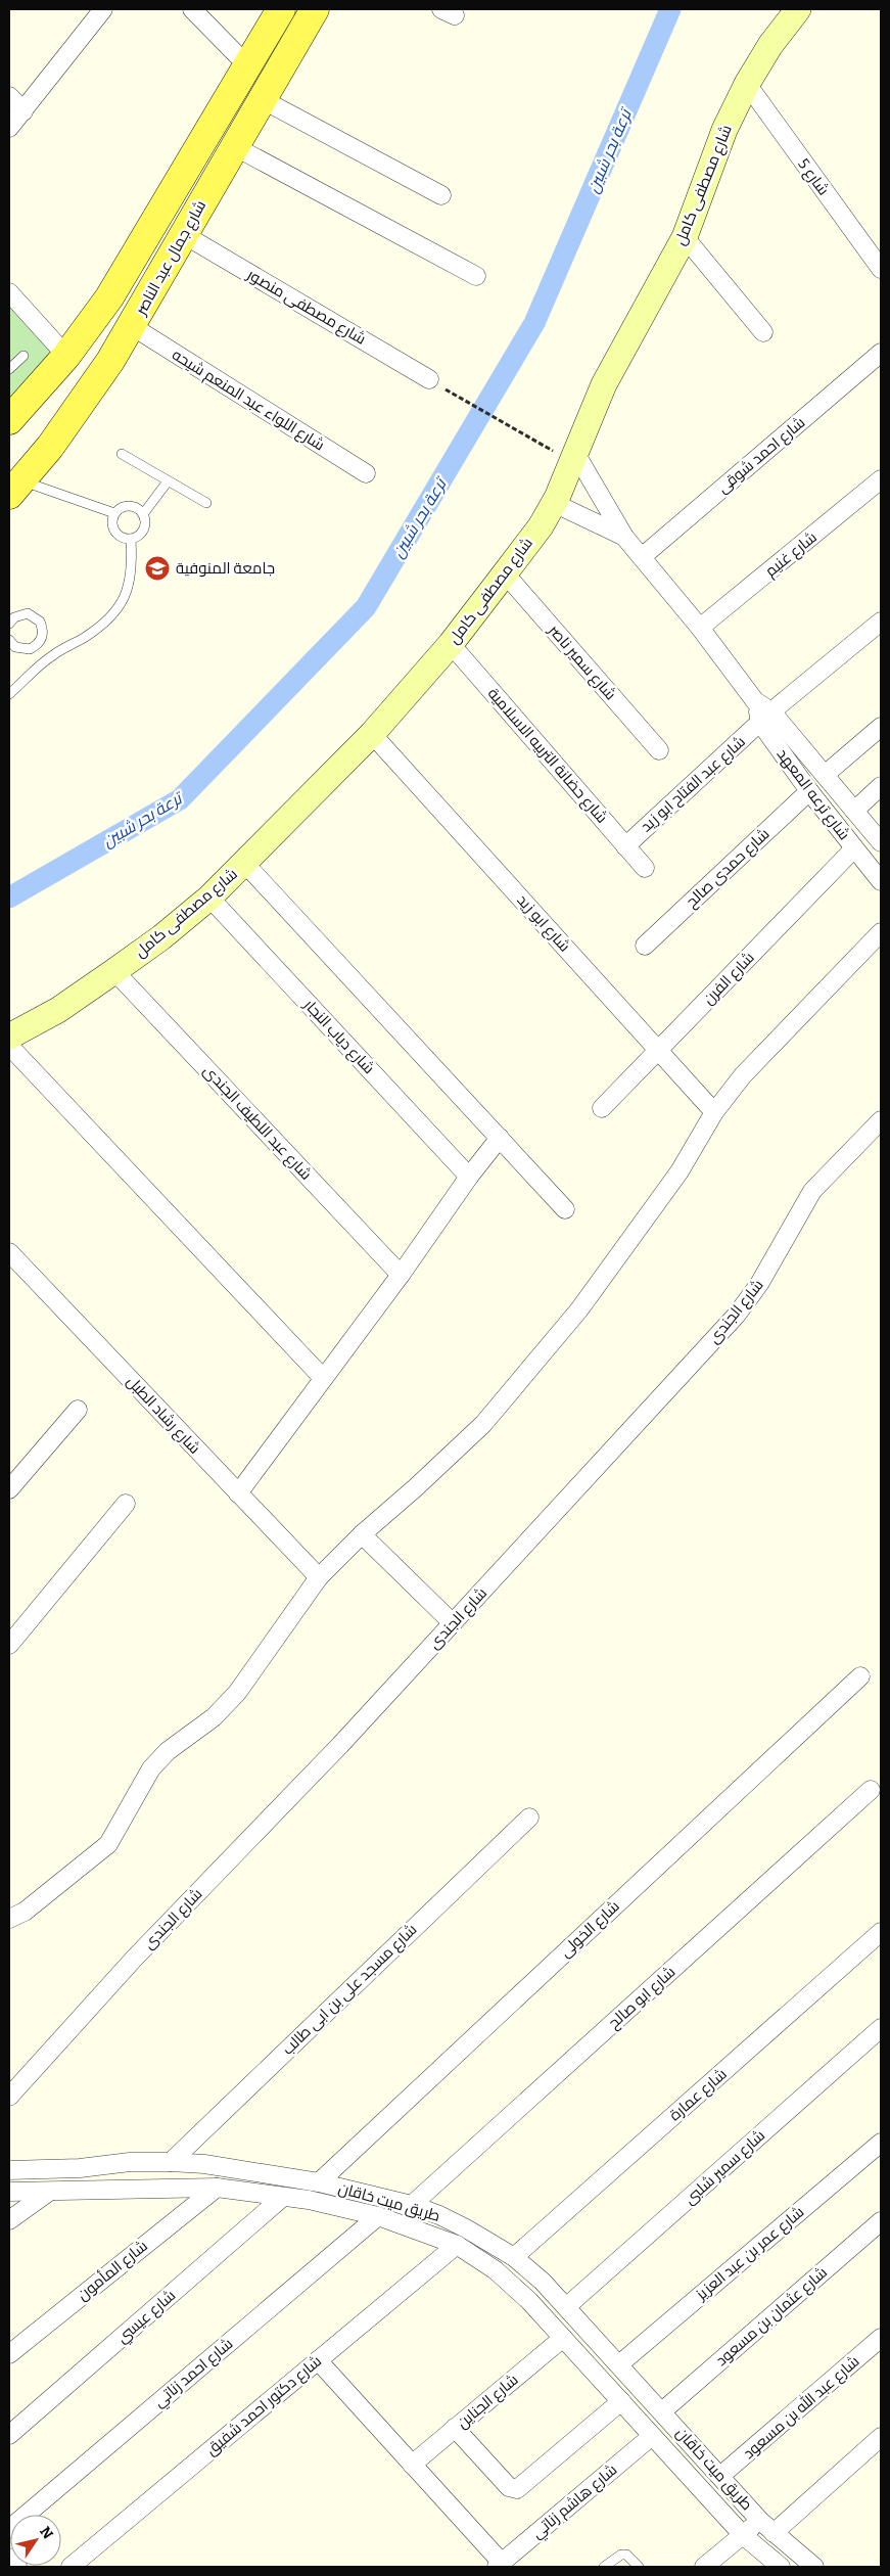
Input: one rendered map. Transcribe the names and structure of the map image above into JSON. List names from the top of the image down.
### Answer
{
  "streets": {
    "main road": ["شارع مصطفى كامل", "شارع جمال عبد الناصر"],
    "street": [
      "شارع 5",
      "شارع مصطفى منصور",
      "شارع اللواء عبد المنعم شيحه",
      "شارع احمد شوقى",
      "شارع غنيم",
      "شارع سمير ناصر",
      "شارع حضانة التربيه الاسلامية",
      "شارع عبد الفتاح ابو زيد",
      "شارع ترعه المعهد",
      "شارع حمدى صالح",
      "شارع ابو زيد",
      "شارع الفرن",
      "شارع دياب النجار",
      "شارع عبد اللطيف الجندى",
      "شارع الجندى",
      "شارع رشاد الطبل",
      "شارع الخولى",
      "شارع مسجد على بن ابى طالب",
      "شارع ابو صالح",
      "شارع عمارة",
      "شارع سمير شلبى",
      "طريق ميت خاقان",
      "شارع عمر بن عبد العزيز",
      "شارع المأمون",
      "شارع عيسي",
      "شارع عثمان بن مسعود",
      "شارع احمد زناتي",
      "شارع الجناين",
      "شارع دكتور احمد شفيق",
      "شارع عبد الله بن مسعود",
      "شارع هاشم زناتي"
    ]
  },
  "crossings": [
    ["شارع 5", "شارع مصطفى كامل"],
    ["شارع مصطفى كامل", "شارع سمير ناصر"],
    ["شارع مصطفى كامل", "شارع حضانة التربيه الاسلامية"],
    ["شارع مصطفى كامل", "شارع ترعه المعهد"],
    ["شارع مصطفى كامل", "شارع ابو زيد"],
    ["شارع مصطفى كامل", "شارع دياب النجار"],
    ["شارع مصطفى كامل", "شارع عبد اللطيف الجندى"],
    ["شارع جمال عبد الناصر", "شارع مصطفى منصور"],
    ["شارع جمال عبد الناصر", "شارع اللواء عبد المنعم شيحه"],
    ["شارع احمد شوقى", "شارع ترعه المعهد"],
    ["شارع غنيم", "شارع ترعه المعهد"],
    ["شارع حضانة التربيه الاسلامية", "شارع عبد الفتاح ابو زيد"],
    ["شارع عبد الفتاح ابو زيد", "شارع ترعه المعهد"],
    ["شارع ترعه المعهد", "شارع حمدى صالح"],
    ["شارع ترعه المعهد", "شارع الفرن"],
    ["شارع ابو زيد", "شارع الفرن"],
    ["شارع الخولى", "طريق ميت خاقان"],
    ["شارع مسجد على بن ابى طالب", "طريق ميت خاقان"],
    ["شارع ابو صالح", "طريق ميت خاقان"],
    ["شارع عمارة", "طريق ميت خاقان"],
    ["شارع سمير شلبى", "طريق ميت خاقان"],
    ["طريق ميت خاقان", "شارع عمر بن عبد العزيز"],
    ["طريق ميت خاقان", "شارع المأمون"],
    ["طريق ميت خاقان", "شارع عيسي"],
    ["طريق ميت خاقان", "شارع عثمان بن مسعود"],
    ["طريق ميت خاقان", "شارع احمد زناتي"],
    ["طريق ميت خاقان", "شارع الجناين"],
    ["طريق ميت خاقان", "شارع دكتور احمد شفيق"],
    ["طريق ميت خاقان", "شارع عبد الله بن مسعود"],
    ["طريق ميت خاقان", "شارع هاشم زناتي"]
  ],
  "water": ["ترعة بحر شبين"],
  "places": {
    "school or university": ["جامعة المنوفية"]
  },
  "north": "top right"
}
